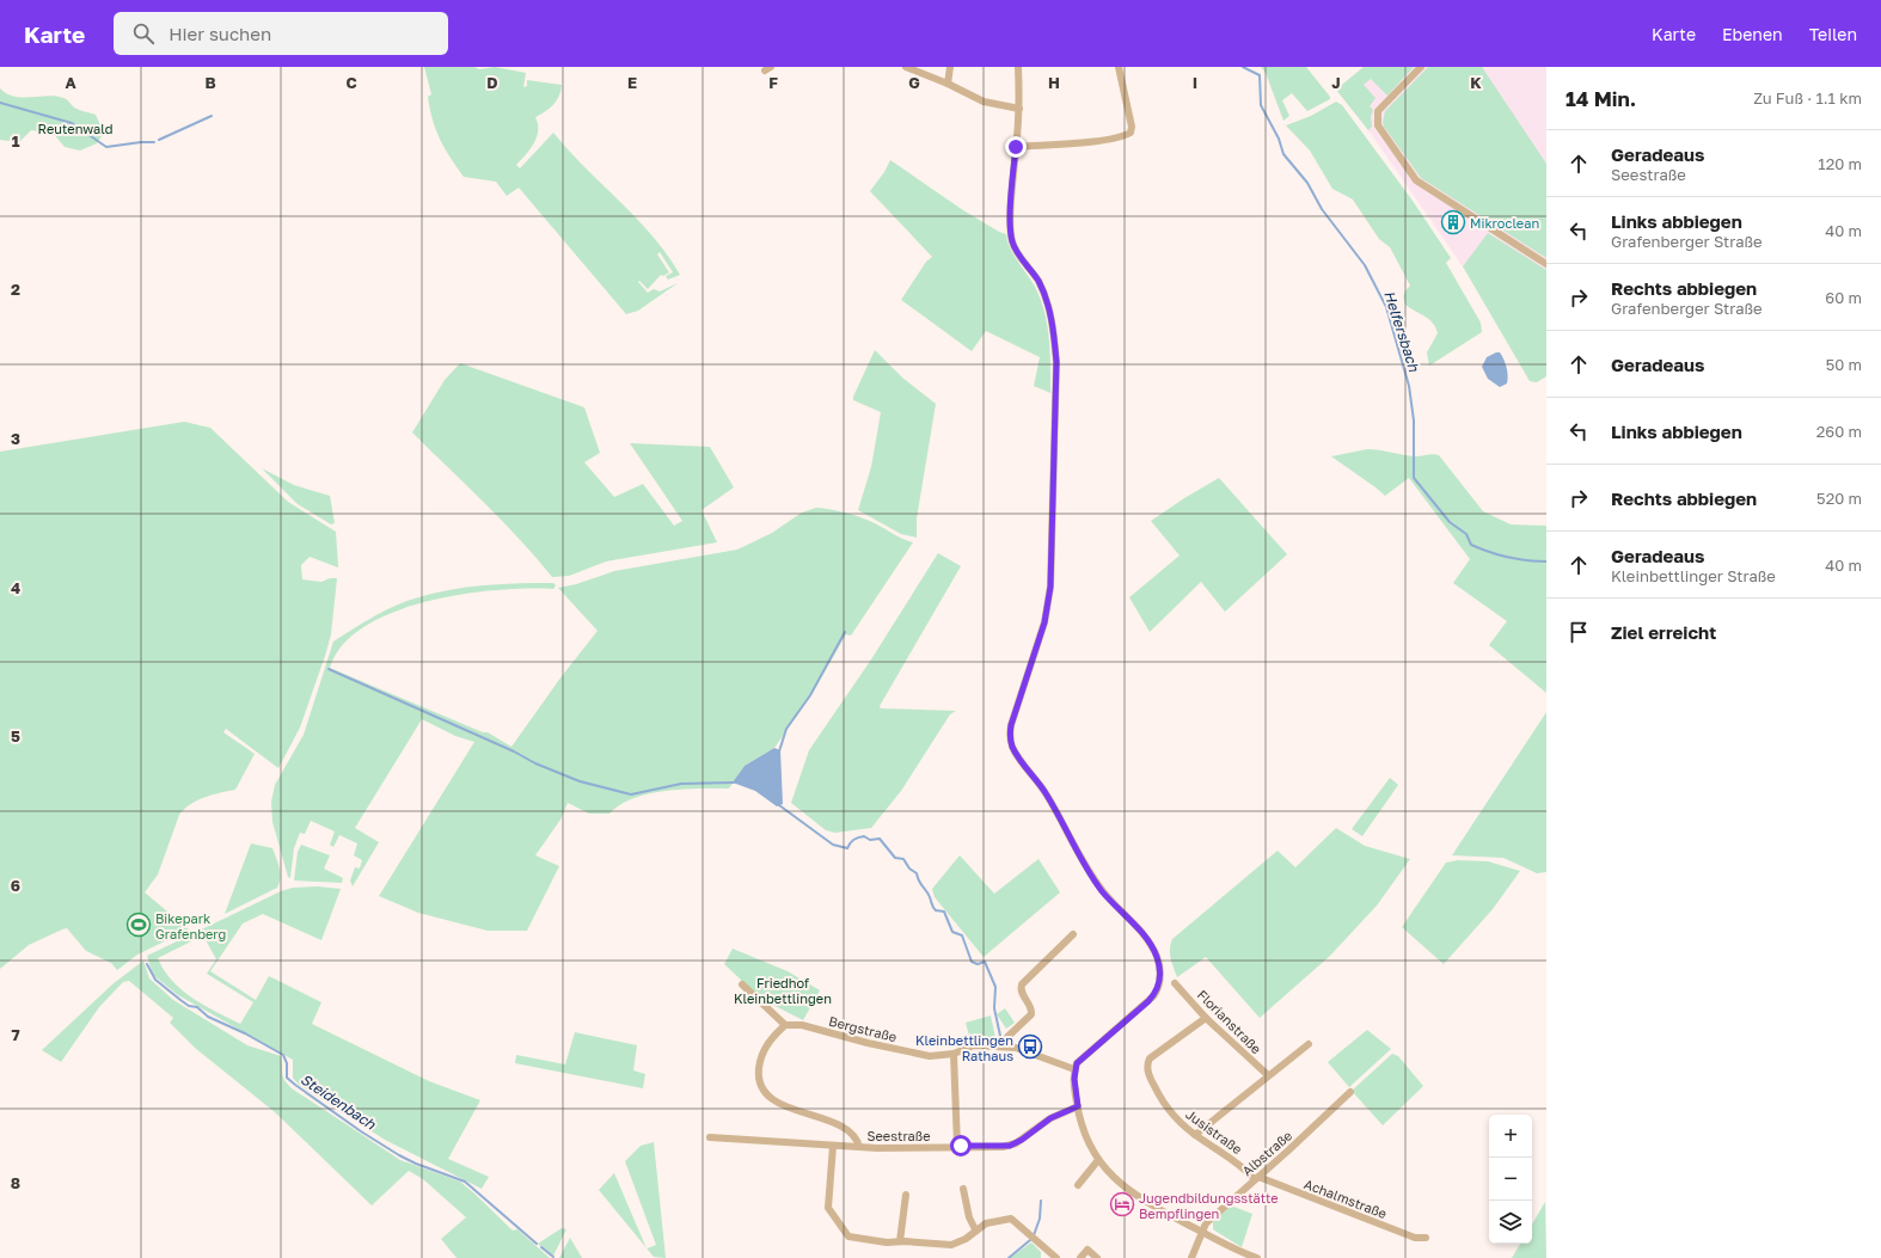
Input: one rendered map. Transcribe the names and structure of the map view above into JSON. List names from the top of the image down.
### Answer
{
  "streets": {
    "street": [
      "Florianstraße",
      "Bergstraße",
      "Jusistraße",
      "Seestraße",
      "Albstraße",
      "Achalmstraße"
    ]
  },
  "crossings": [
    ["Florianstraße", "Jusistraße"],
    ["Jusistraße", "Albstraße"],
    ["Jusistraße", "Achalmstraße"],
    ["Albstraße", "Achalmstraße"]
  ],
  "water": ["Helfersbach", "Steidenbach"],
  "parks": ["Reutenwald", "Friedhof Kleinbettlingen"],
  "places": {
    "building": ["Mikroclean"],
    "sports": ["Bikepark Grafenberg"],
    "bus stop": ["Kleinbettlingen Rathaus"],
    "hotel": ["Jugendbildungsstätte Bempflingen"]
  },
  "page": {
    "header": "Karte",
    "search": "Hier suchen",
    "nav": ["Karte", "Ebenen", "Teilen"],
    "heading": ["14 Min.", "Zu Fuß · 1.1 km"],
    "list": [
      ["Geradeaus", "Seestraße", "120 m"],
      ["Links abbiegen", "Grafenberger Straße", "40 m"],
      ["Rechts abbiegen", "Grafenberger Straße", "60 m"],
      ["Geradeaus", "50 m"],
      ["Links abbiegen", "260 m"],
      ["Rechts abbiegen", "520 m"],
      ["Geradeaus", "Kleinbettlinger Straße", "40 m"],
      "Ziel erreicht"
    ],
    "map_buttons": ["+", "−"]
  },
  "grid": {
    "columns": [
      "A",
      "B",
      "C",
      "D",
      "E",
      "F",
      "G",
      "H",
      "I",
      "J",
      "K"
    ],
    "rows": [
      "1",
      "2",
      "3",
      "4",
      "5",
      "6",
      "7",
      "8"
    ]
  }
}
